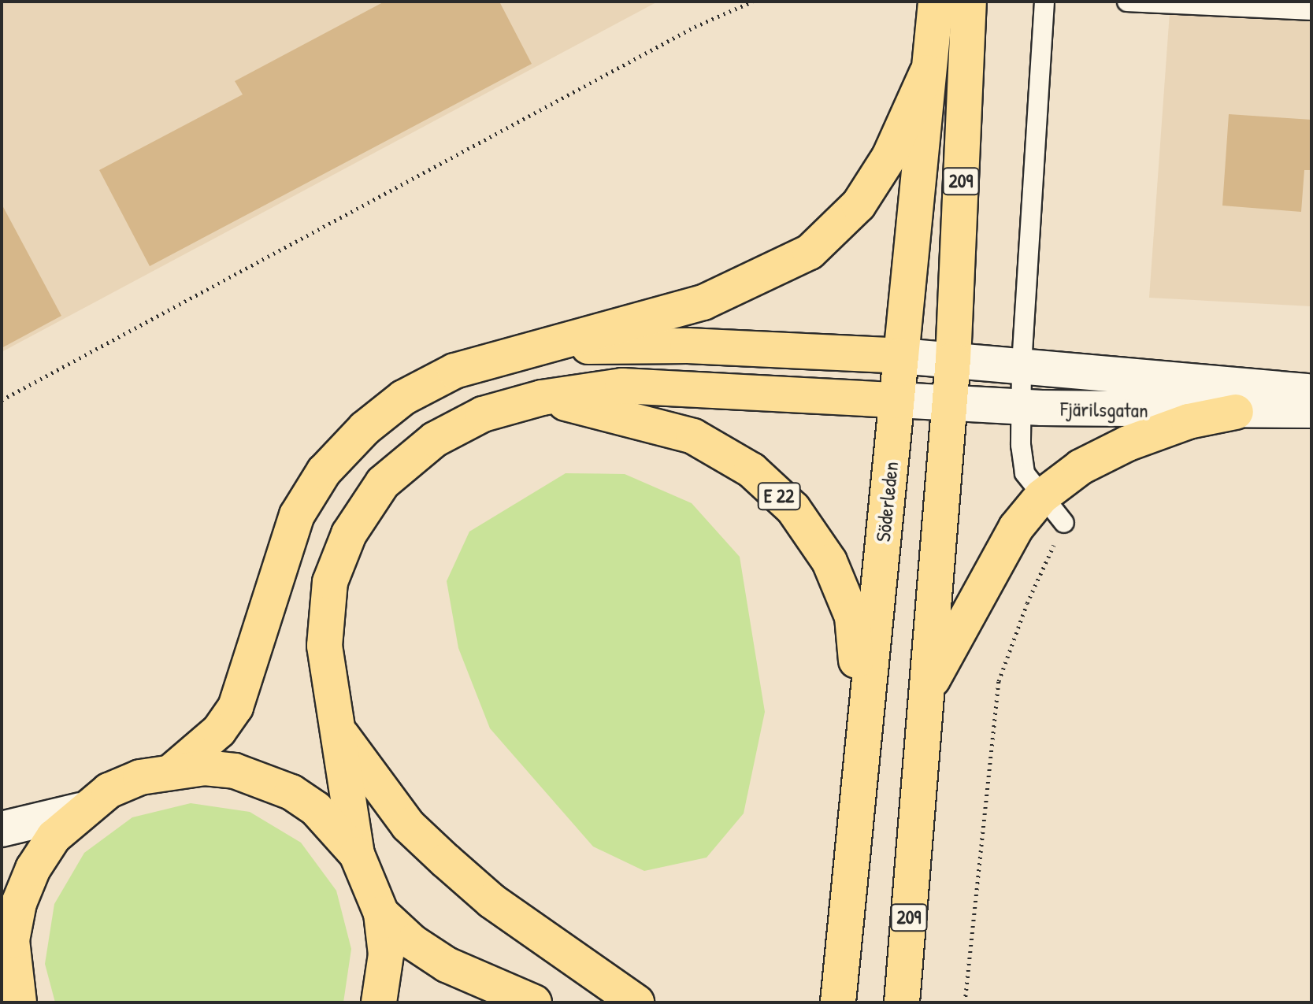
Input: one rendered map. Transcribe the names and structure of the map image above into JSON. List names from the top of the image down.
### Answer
{
  "streets": {
    "main road": ["209", "E 22", "Söderleden"],
    "street": ["Fjärilsgatan"]
  },
  "crossings": [
    ["209", "Fjärilsgatan"],
    ["Fjärilsgatan", "Söderleden"],
    ["E 22", "Söderleden"]
  ]
}
